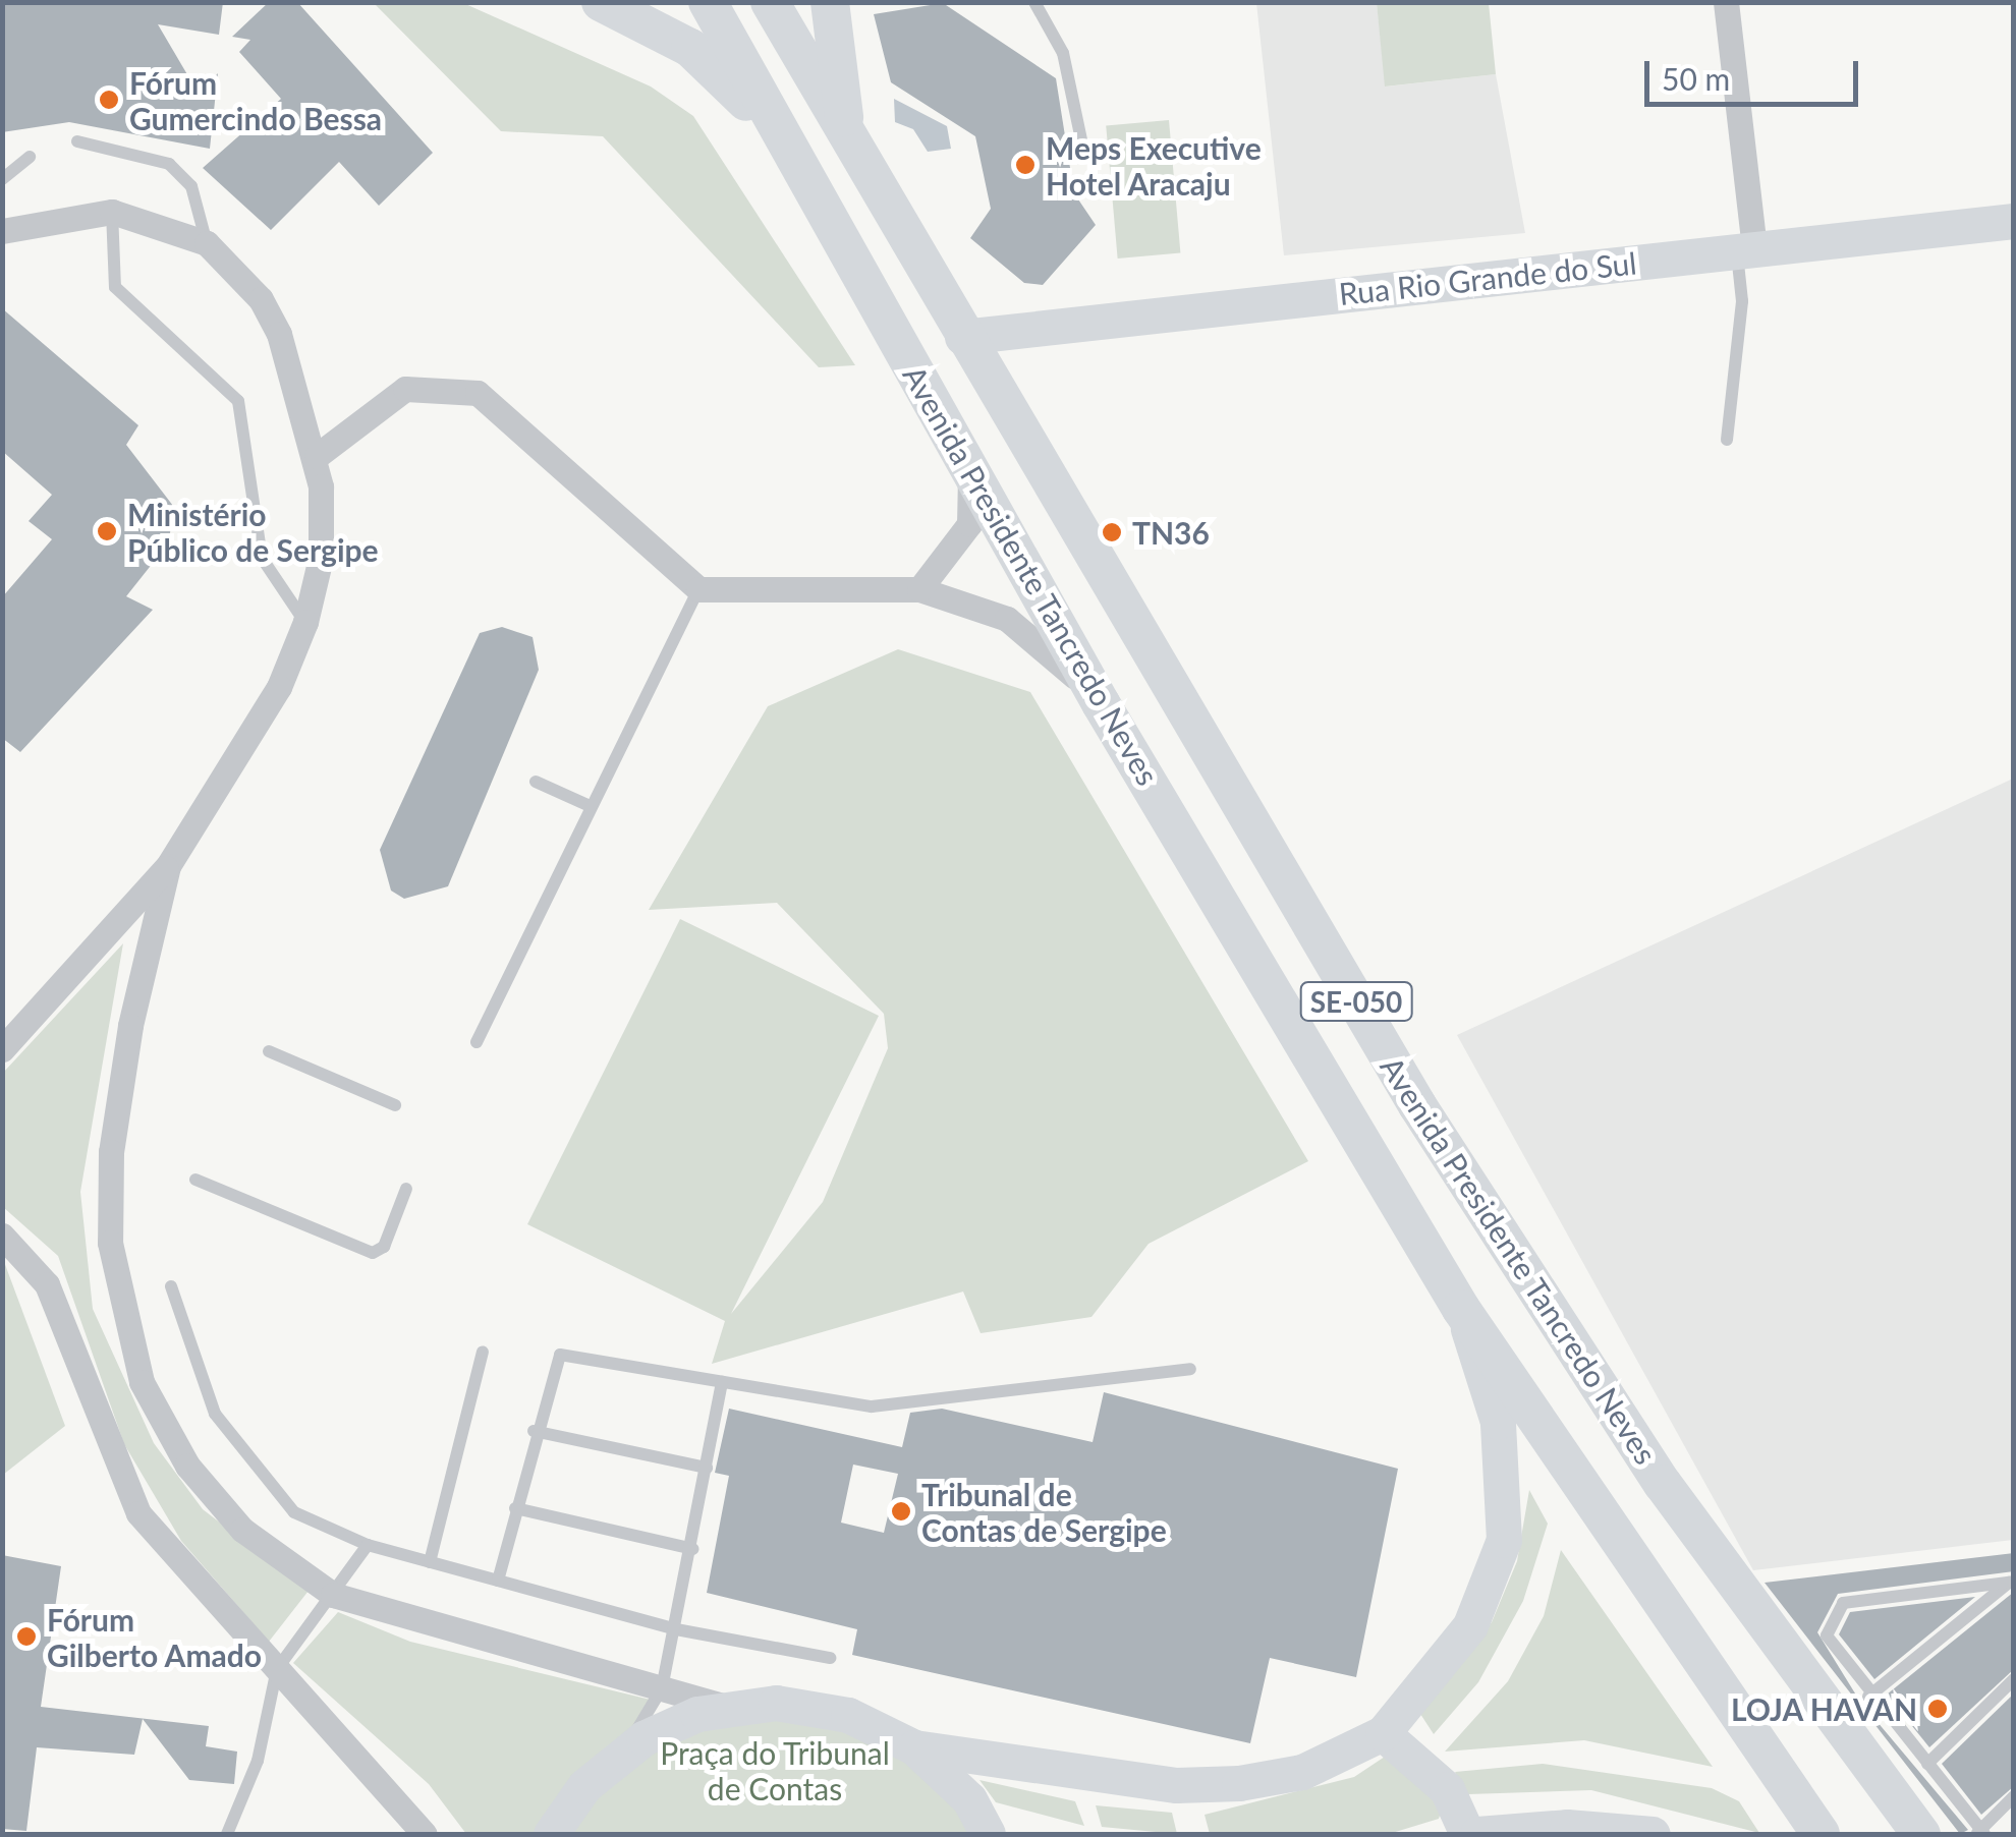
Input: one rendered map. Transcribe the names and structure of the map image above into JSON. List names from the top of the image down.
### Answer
{
  "streets": {
    "main road": ["Avenida Presidente Tancredo Neves", "SE-050"],
    "street": ["Rua Rio Grande do Sul"]
  },
  "crossings": [
    ["Rua Rio Grande do Sul", "Avenida Presidente Tancredo Neves"],
    ["Avenida Presidente Tancredo Neves", "SE-050"]
  ],
  "parks": ["Praça do Tribunal de Contas"],
  "places": [
    "Fórum Gumercindo Bessa",
    "Meps Executive Hotel Aracaju",
    "Ministério Público de Sergipe",
    "TN36",
    "Tribunal de Contas de Sergipe",
    "Fórum Gilberto Amado",
    "LOJA HAVAN"
  ],
  "scale_bar": "50 m"
}
